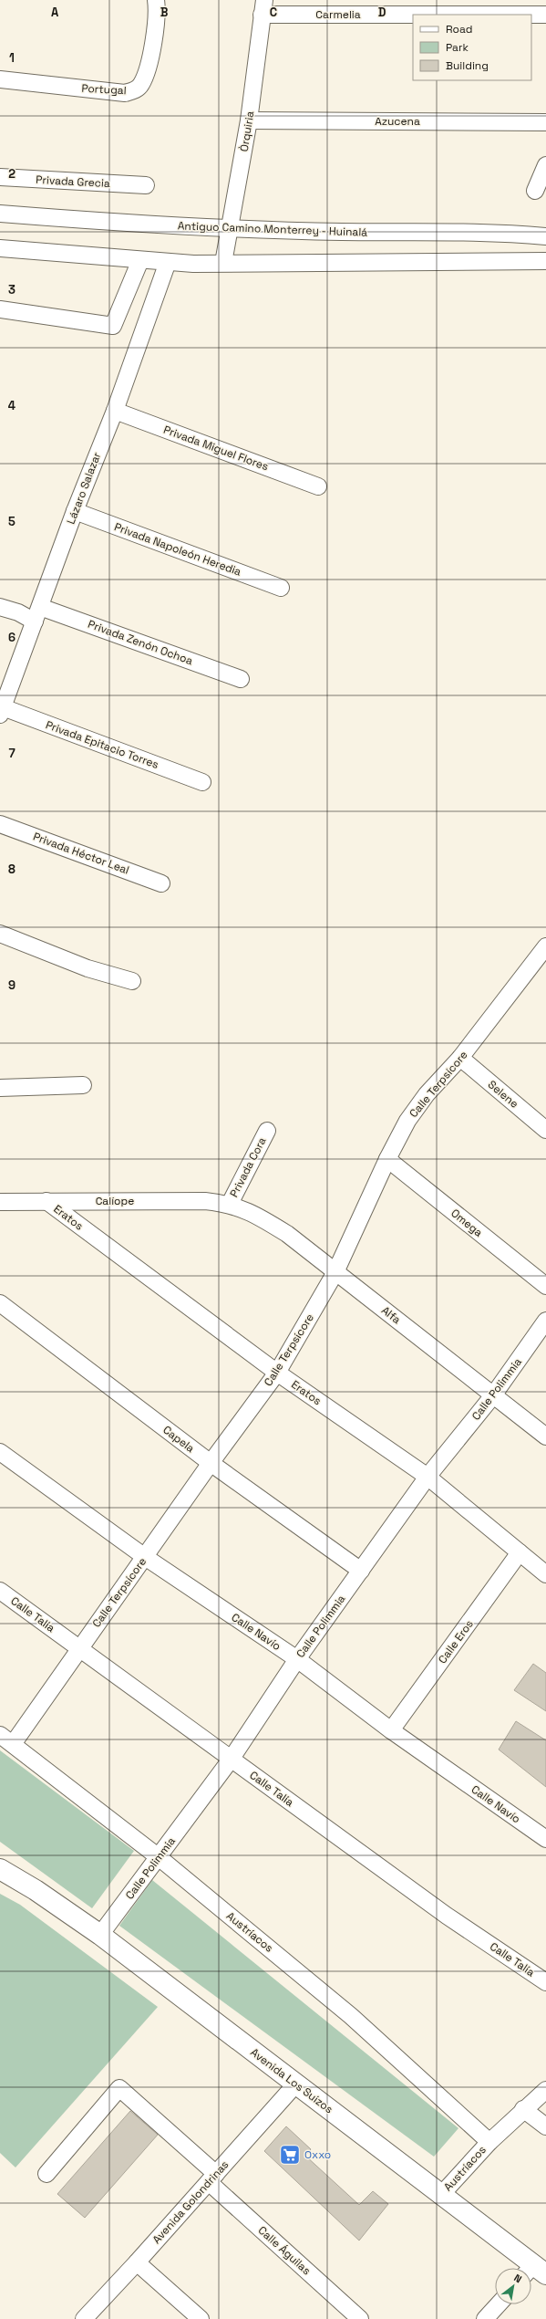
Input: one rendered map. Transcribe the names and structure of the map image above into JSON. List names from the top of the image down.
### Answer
{
  "streets": {
    "main road": ["Avenida Los Suizos"],
    "street": [
      "Carmelia",
      "Portugal",
      "Azucena",
      "Òrquiria",
      "Privada Grecia",
      "Antiguo Camino Monterrey - Huinalá",
      "Privada Miguel Flores",
      "Lázaro Salazar",
      "Privada Napoleón Heredia",
      "Privada Zenón Ochoa",
      "Privada Epitacio Torres",
      "Privada Héctor Leal",
      "Calle Terpsícore",
      "Selene",
      "Privada Cora",
      "Calíope",
      "Eratos",
      "Omega",
      "Alfa",
      "Calle Polimmia",
      "Capela",
      "Calle Talía",
      "Calle Navío",
      "Calle Eros",
      "Austríacos",
      "Avenida Golondrinas",
      "Calle Águilas"
    ]
  },
  "crossings": [
    ["Carmelia", "Òrquiria"],
    ["Azucena", "Òrquiria"],
    ["Òrquiria", "Antiguo Camino Monterrey - Huinalá"],
    ["Privada Miguel Flores", "Lázaro Salazar"],
    ["Lázaro Salazar", "Privada Napoleón Heredia"],
    ["Lázaro Salazar", "Privada Zenón Ochoa"],
    ["Lázaro Salazar", "Privada Epitacio Torres"],
    ["Calle Terpsícore", "Selene"],
    ["Calle Terpsícore", "Eratos"],
    ["Calle Terpsícore", "Omega"],
    ["Calle Terpsícore", "Alfa"],
    ["Calle Terpsícore", "Capela"],
    ["Calle Terpsícore", "Calle Talía"],
    ["Calle Terpsícore", "Calle Navío"],
    ["Calle Terpsícore", "Austríacos"],
    ["Privada Cora", "Calíope"],
    ["Privada Cora", "Alfa"],
    ["Calíope", "Eratos"],
    ["Calíope", "Alfa"],
    ["Eratos", "Calle Polimmia"],
    ["Eratos", "Calle Eros"],
    ["Alfa", "Calle Polimmia"],
    ["Calle Polimmia", "Capela"],
    ["Calle Polimmia", "Calle Talía"],
    ["Calle Polimmia", "Calle Navío"],
    ["Calle Polimmia", "Austríacos"],
    ["Calle Polimmia", "Avenida Los Suizos"],
    ["Calle Navío", "Calle Eros"],
    ["Austríacos", "Avenida Los Suizos"],
    ["Avenida Los Suizos", "Avenida Golondrinas"],
    ["Avenida Golondrinas", "Calle Águilas"]
  ],
  "places": {
    "supermarket": ["Oxxo"]
  },
  "legend": ["Road", "Park", "Building"],
  "north": "top right",
  "grid": {
    "columns": [
      "A",
      "B",
      "C",
      "D"
    ],
    "rows": [
      "1",
      "2",
      "3",
      "4",
      "5",
      "6",
      "7",
      "8",
      "9"
    ]
  }
}
